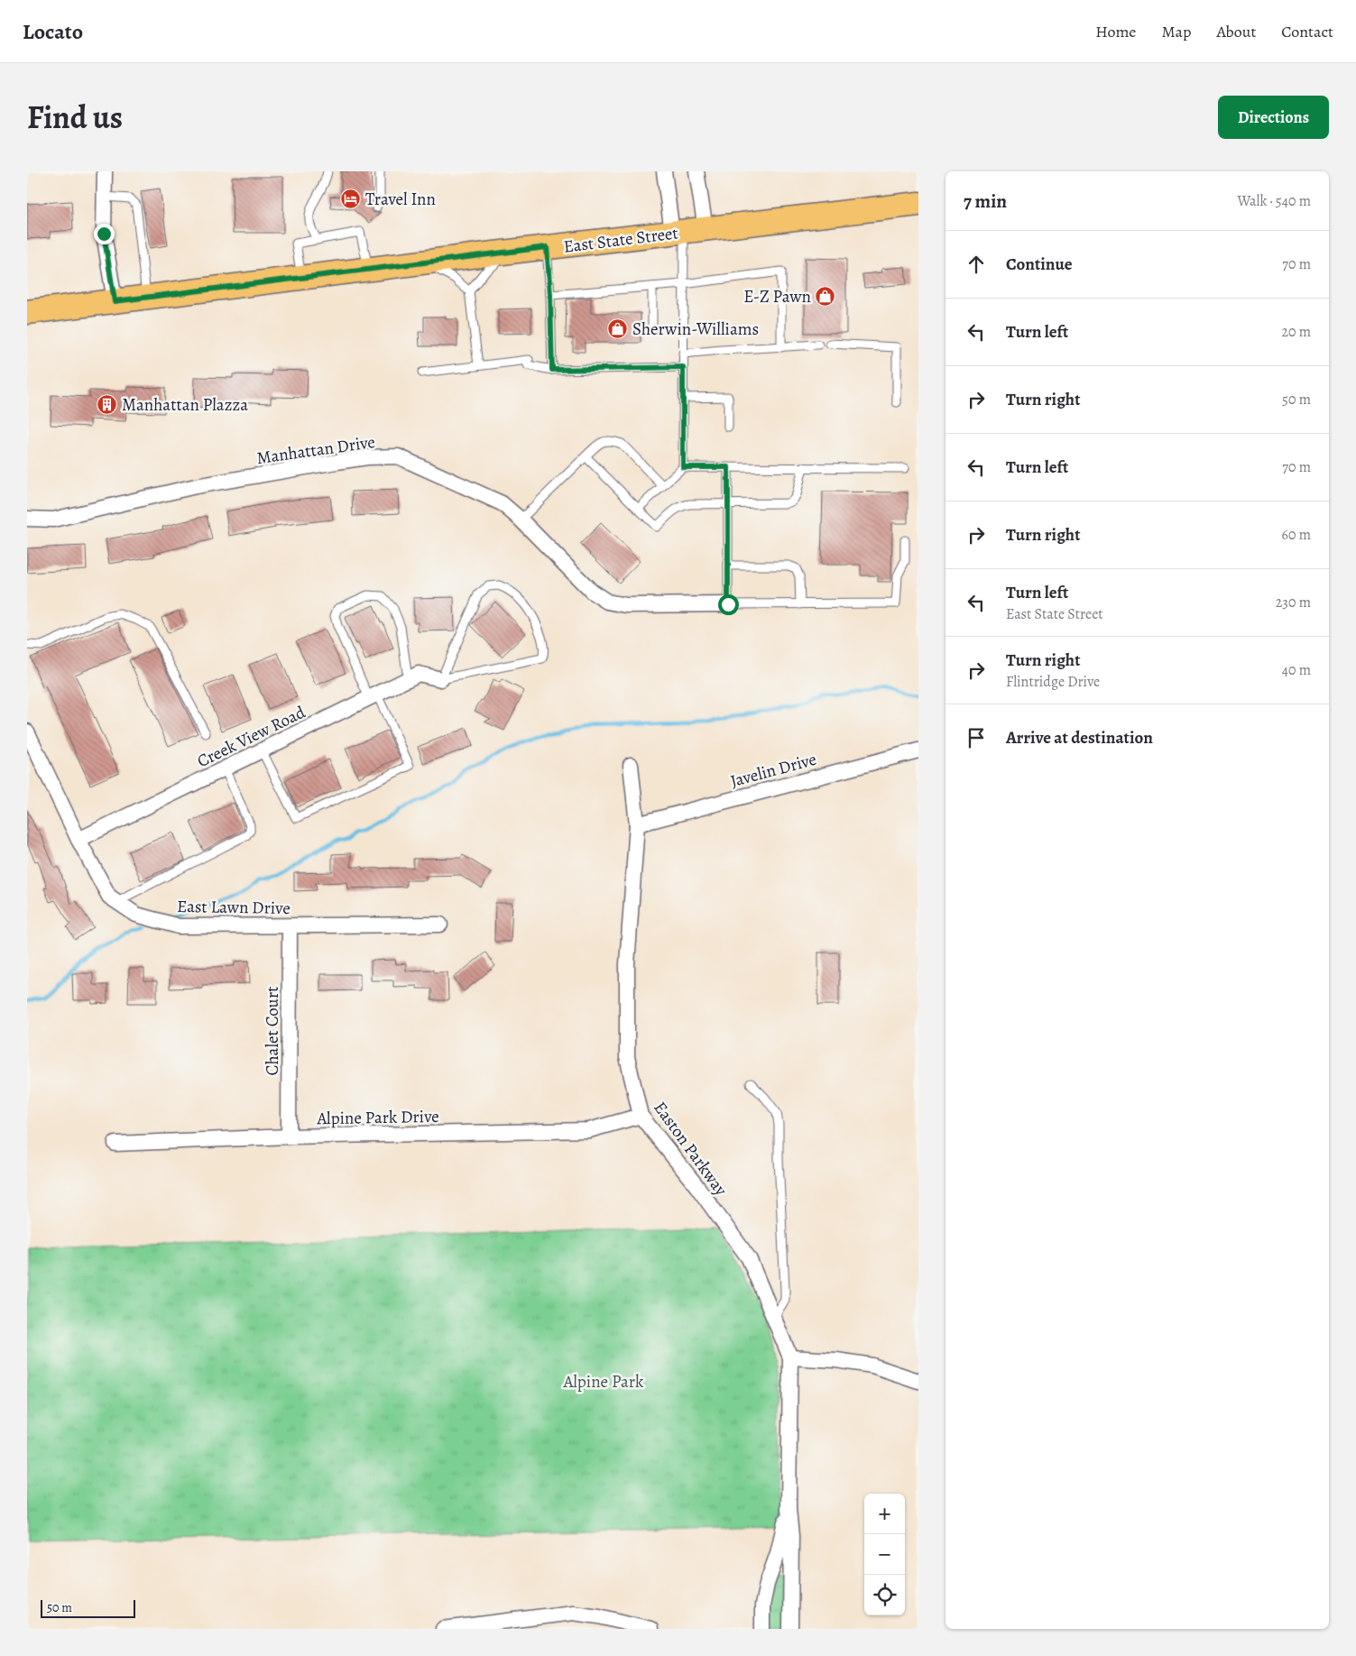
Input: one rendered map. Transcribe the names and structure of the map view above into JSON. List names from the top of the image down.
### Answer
{
  "streets": {
    "main road": ["East State Street"],
    "street": [
      "Manhattan Drive",
      "Creek View Road",
      "Javelin Drive",
      "East Lawn Drive",
      "Chalet Court",
      "Alpine Park Drive",
      "Easton Parkway"
    ]
  },
  "crossings": [
    ["Creek View Road", "East Lawn Drive"],
    ["Javelin Drive", "Easton Parkway"],
    ["East Lawn Drive", "Chalet Court"],
    ["Chalet Court", "Alpine Park Drive"],
    ["Alpine Park Drive", "Easton Parkway"]
  ],
  "parks": ["Alpine Park"],
  "places": {
    "hotel": ["Travel Inn"],
    "shop": ["E-Z Pawn", "Sherwin-Williams"],
    "building": ["Manhattan Plazza"]
  },
  "scale_bar": "50 m",
  "page": {
    "header": "Locato",
    "nav": [
      "Home",
      "Map",
      "About",
      "Contact"
    ],
    "title": "Find us",
    "buttons": "Directions",
    "heading": ["7 min", "Walk · 540 m"],
    "list": [
      ["Continue", "70 m"],
      ["Turn left", "20 m"],
      ["Turn right", "50 m"],
      ["Turn left", "70 m"],
      ["Turn right", "60 m"],
      ["Turn left", "East State Street", "230 m"],
      ["Turn right", "Flintridge Drive", "40 m"],
      "Arrive at destination"
    ],
    "map_buttons": ["+", "−"],
    "scale": "50 m"
  }
}
